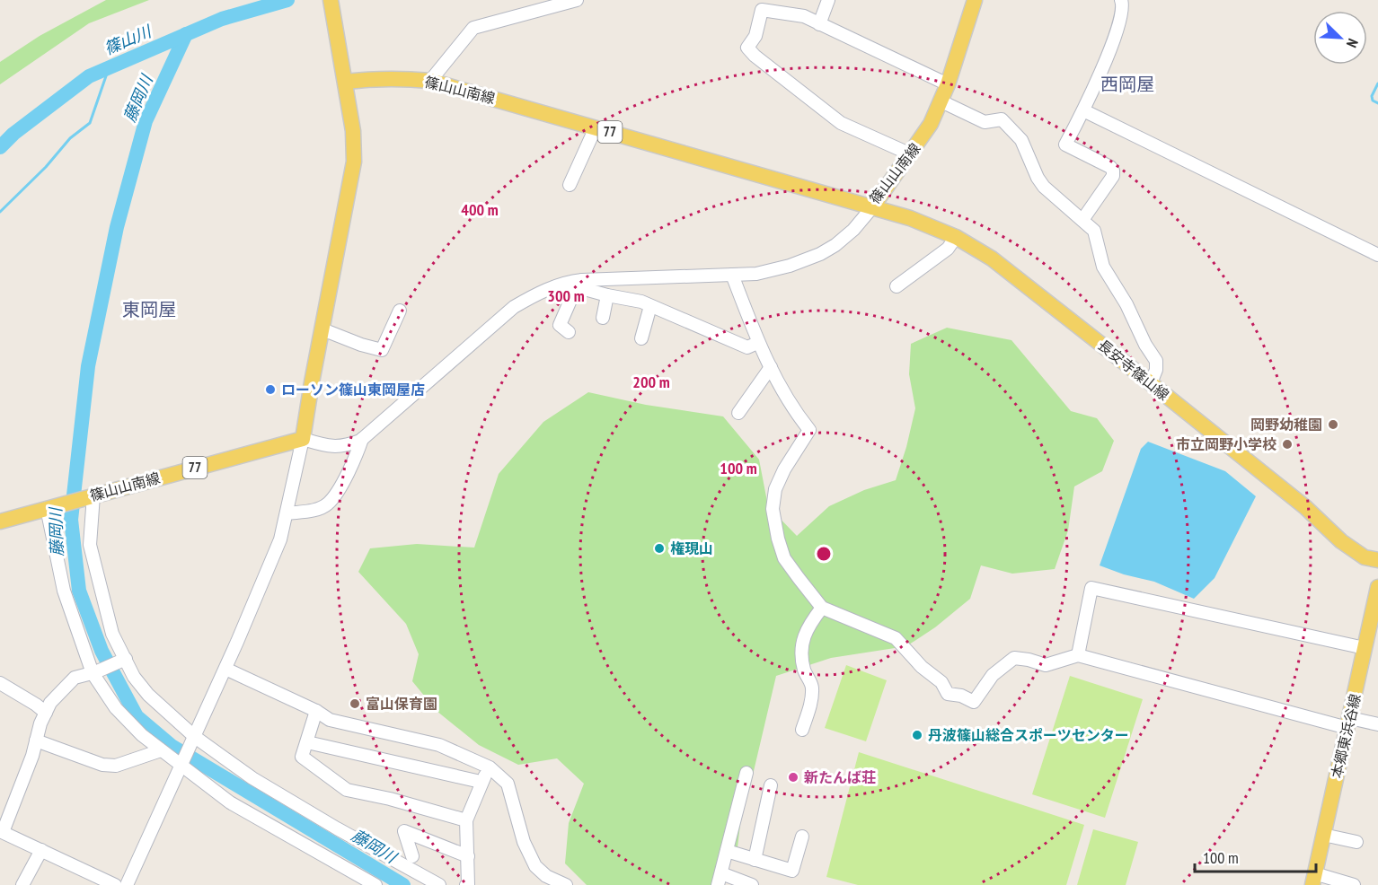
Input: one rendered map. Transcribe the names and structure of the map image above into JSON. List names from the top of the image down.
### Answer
{
  "streets": {
    "main road": [
      "篠山山南線",
      "77",
      "長安寺篠山線",
      "本郷東浜谷線"
    ]
  },
  "crossings": [
    ["篠山山南線", "長安寺篠山線"]
  ],
  "districts": ["西岡屋", "東岡屋"],
  "water": ["篠山川", "藤岡川"],
  "places": [
    "ローソン篠山東岡屋店",
    "岡野幼稚園",
    "市立岡野小学校",
    "権現山",
    "富山保育園",
    "丹波篠山総合スポーツセンター",
    "新たんば荘"
  ],
  "scale_bar": "100 m",
  "north": "bottom right",
  "rings": [
    "400 m",
    "300 m",
    "200 m",
    "100 m"
  ]
}
